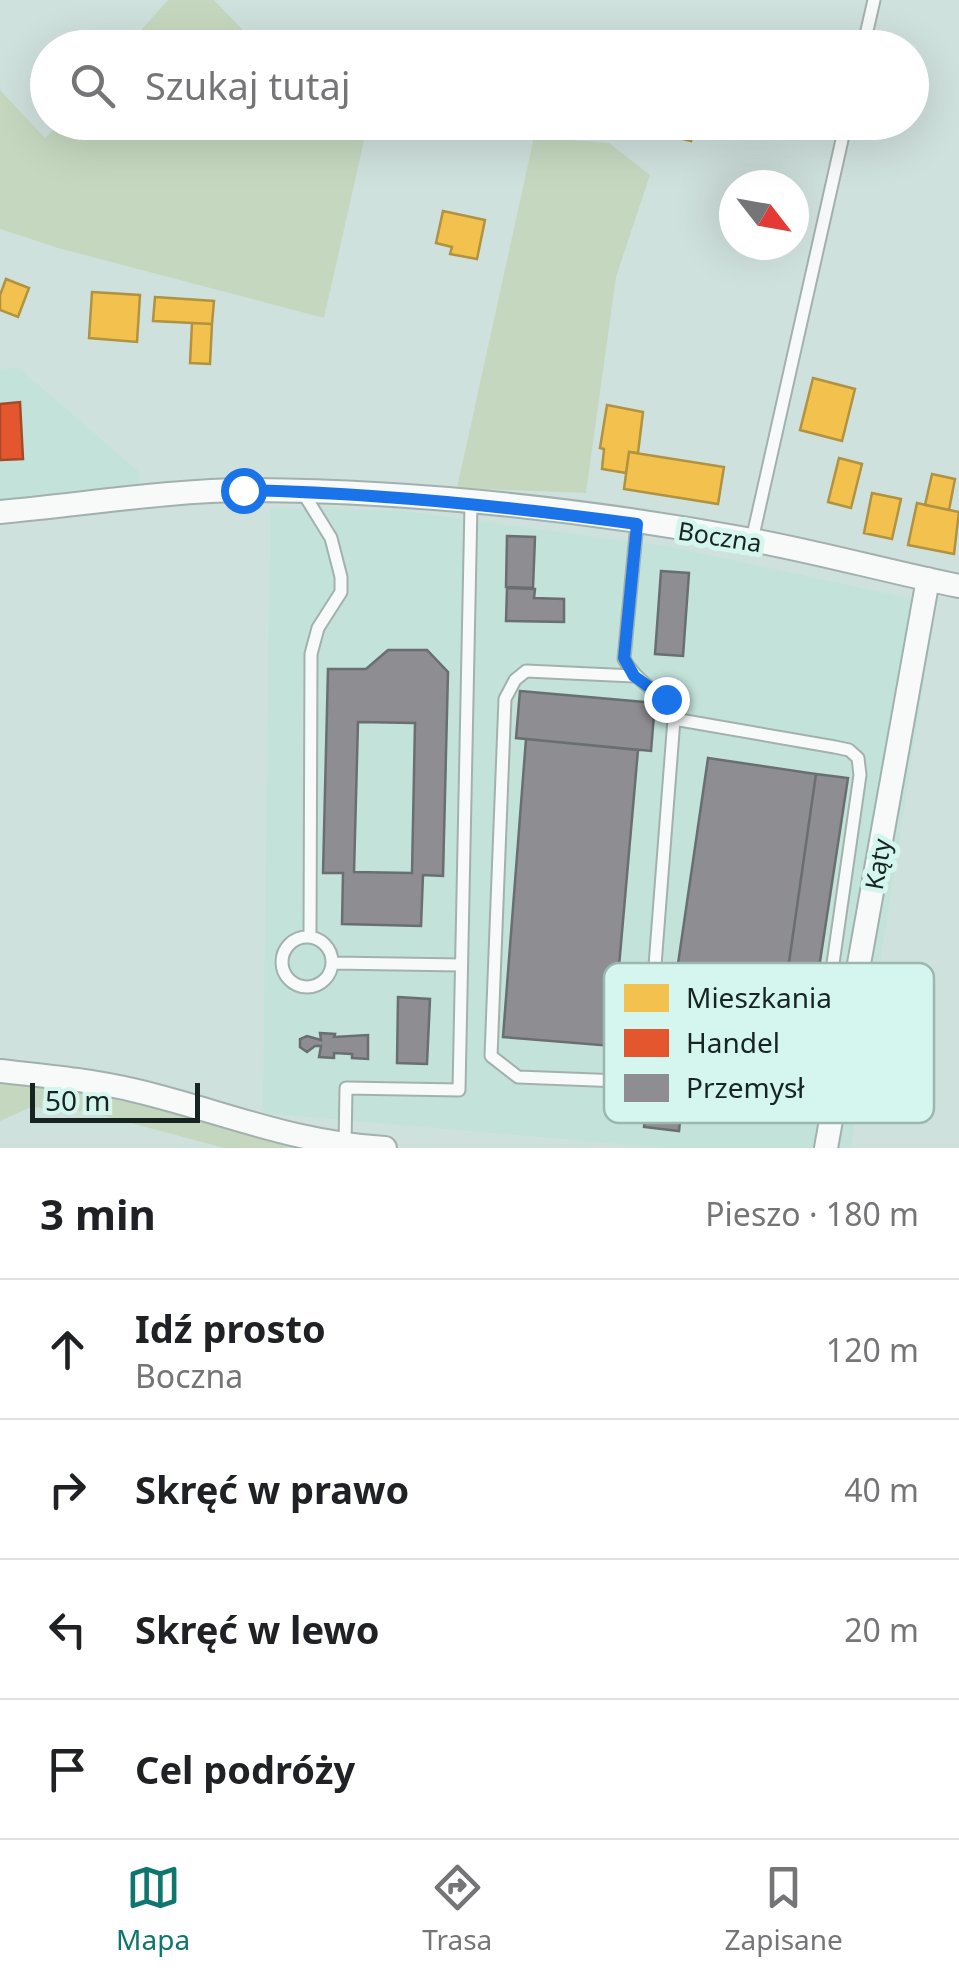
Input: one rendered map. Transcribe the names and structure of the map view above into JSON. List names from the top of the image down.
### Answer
{
  "streets": {
    "street": ["Boczna", "Kąty"]
  },
  "crossings": [
    ["Boczna", "Kąty"]
  ],
  "legend": ["Mieszkania", "Handel", "Przemysł"],
  "scale_bar": "50 m",
  "north": "bottom right",
  "page": {
    "search": "Szukaj tutaj",
    "scale": "50 m",
    "heading": ["3 min", "Pieszo · 180 m"],
    "list": [
      ["Idź prosto", "Boczna", "120 m"],
      ["Skręć w prawo", "40 m"],
      ["Skręć w lewo", "20 m"],
      "Cel podróży"
    ],
    "nav": ["Mapa", "Trasa", "Zapisane"]
  }
}
